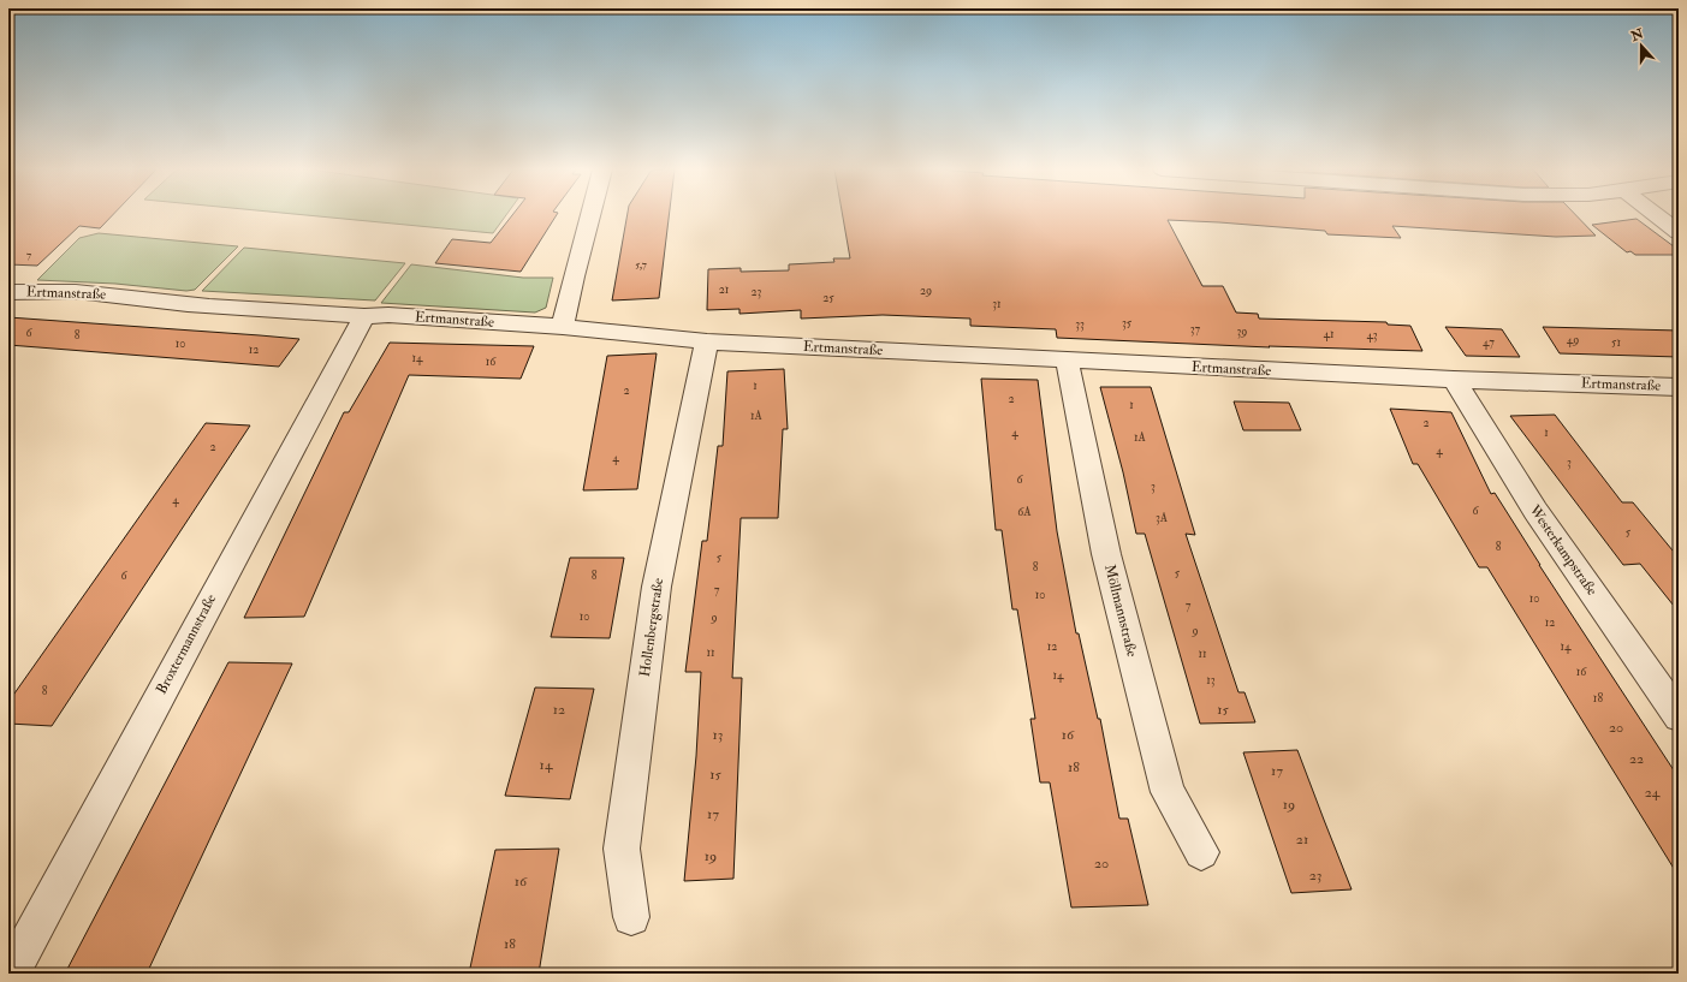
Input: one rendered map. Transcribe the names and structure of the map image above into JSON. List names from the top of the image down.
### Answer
{
  "streets": {
    "street": [
      "Ertmanstraße",
      "Westerkampstraße",
      "Möllmannstraße",
      "Hollenbergstraße",
      "Broxtermannstraße"
    ]
  },
  "crossings": [
    ["Ertmanstraße", "Westerkampstraße"],
    ["Ertmanstraße", "Möllmannstraße"],
    ["Ertmanstraße", "Hollenbergstraße"],
    ["Ertmanstraße", "Broxtermannstraße"]
  ],
  "house_numbers": [
    "7",
    "5,7",
    "21",
    "29",
    "23",
    "25",
    "31",
    "35",
    "33",
    "37",
    "39",
    "6",
    "41",
    "8",
    "43",
    "49",
    "47",
    "51",
    "10",
    "12",
    "14",
    "16",
    "1",
    "2",
    "2",
    "1",
    "1A",
    "2",
    "4",
    "1",
    "1A",
    "2",
    "4",
    "4",
    "3",
    "6",
    "3",
    "4",
    "6",
    "6A",
    "3A",
    "5",
    "8",
    "5",
    "8",
    "5",
    "6",
    "8",
    "7",
    "10",
    "10",
    "7",
    "10",
    "9",
    "12",
    "9",
    "12",
    "14",
    "11",
    "11",
    "16",
    "14",
    "13",
    "8",
    "18",
    "12",
    "15",
    "20",
    "13",
    "16",
    "22",
    "14",
    "18",
    "17",
    "15",
    "24",
    "19",
    "17",
    "21",
    "19",
    "20",
    "23",
    "16",
    "18"
  ],
  "north": "top"
}
